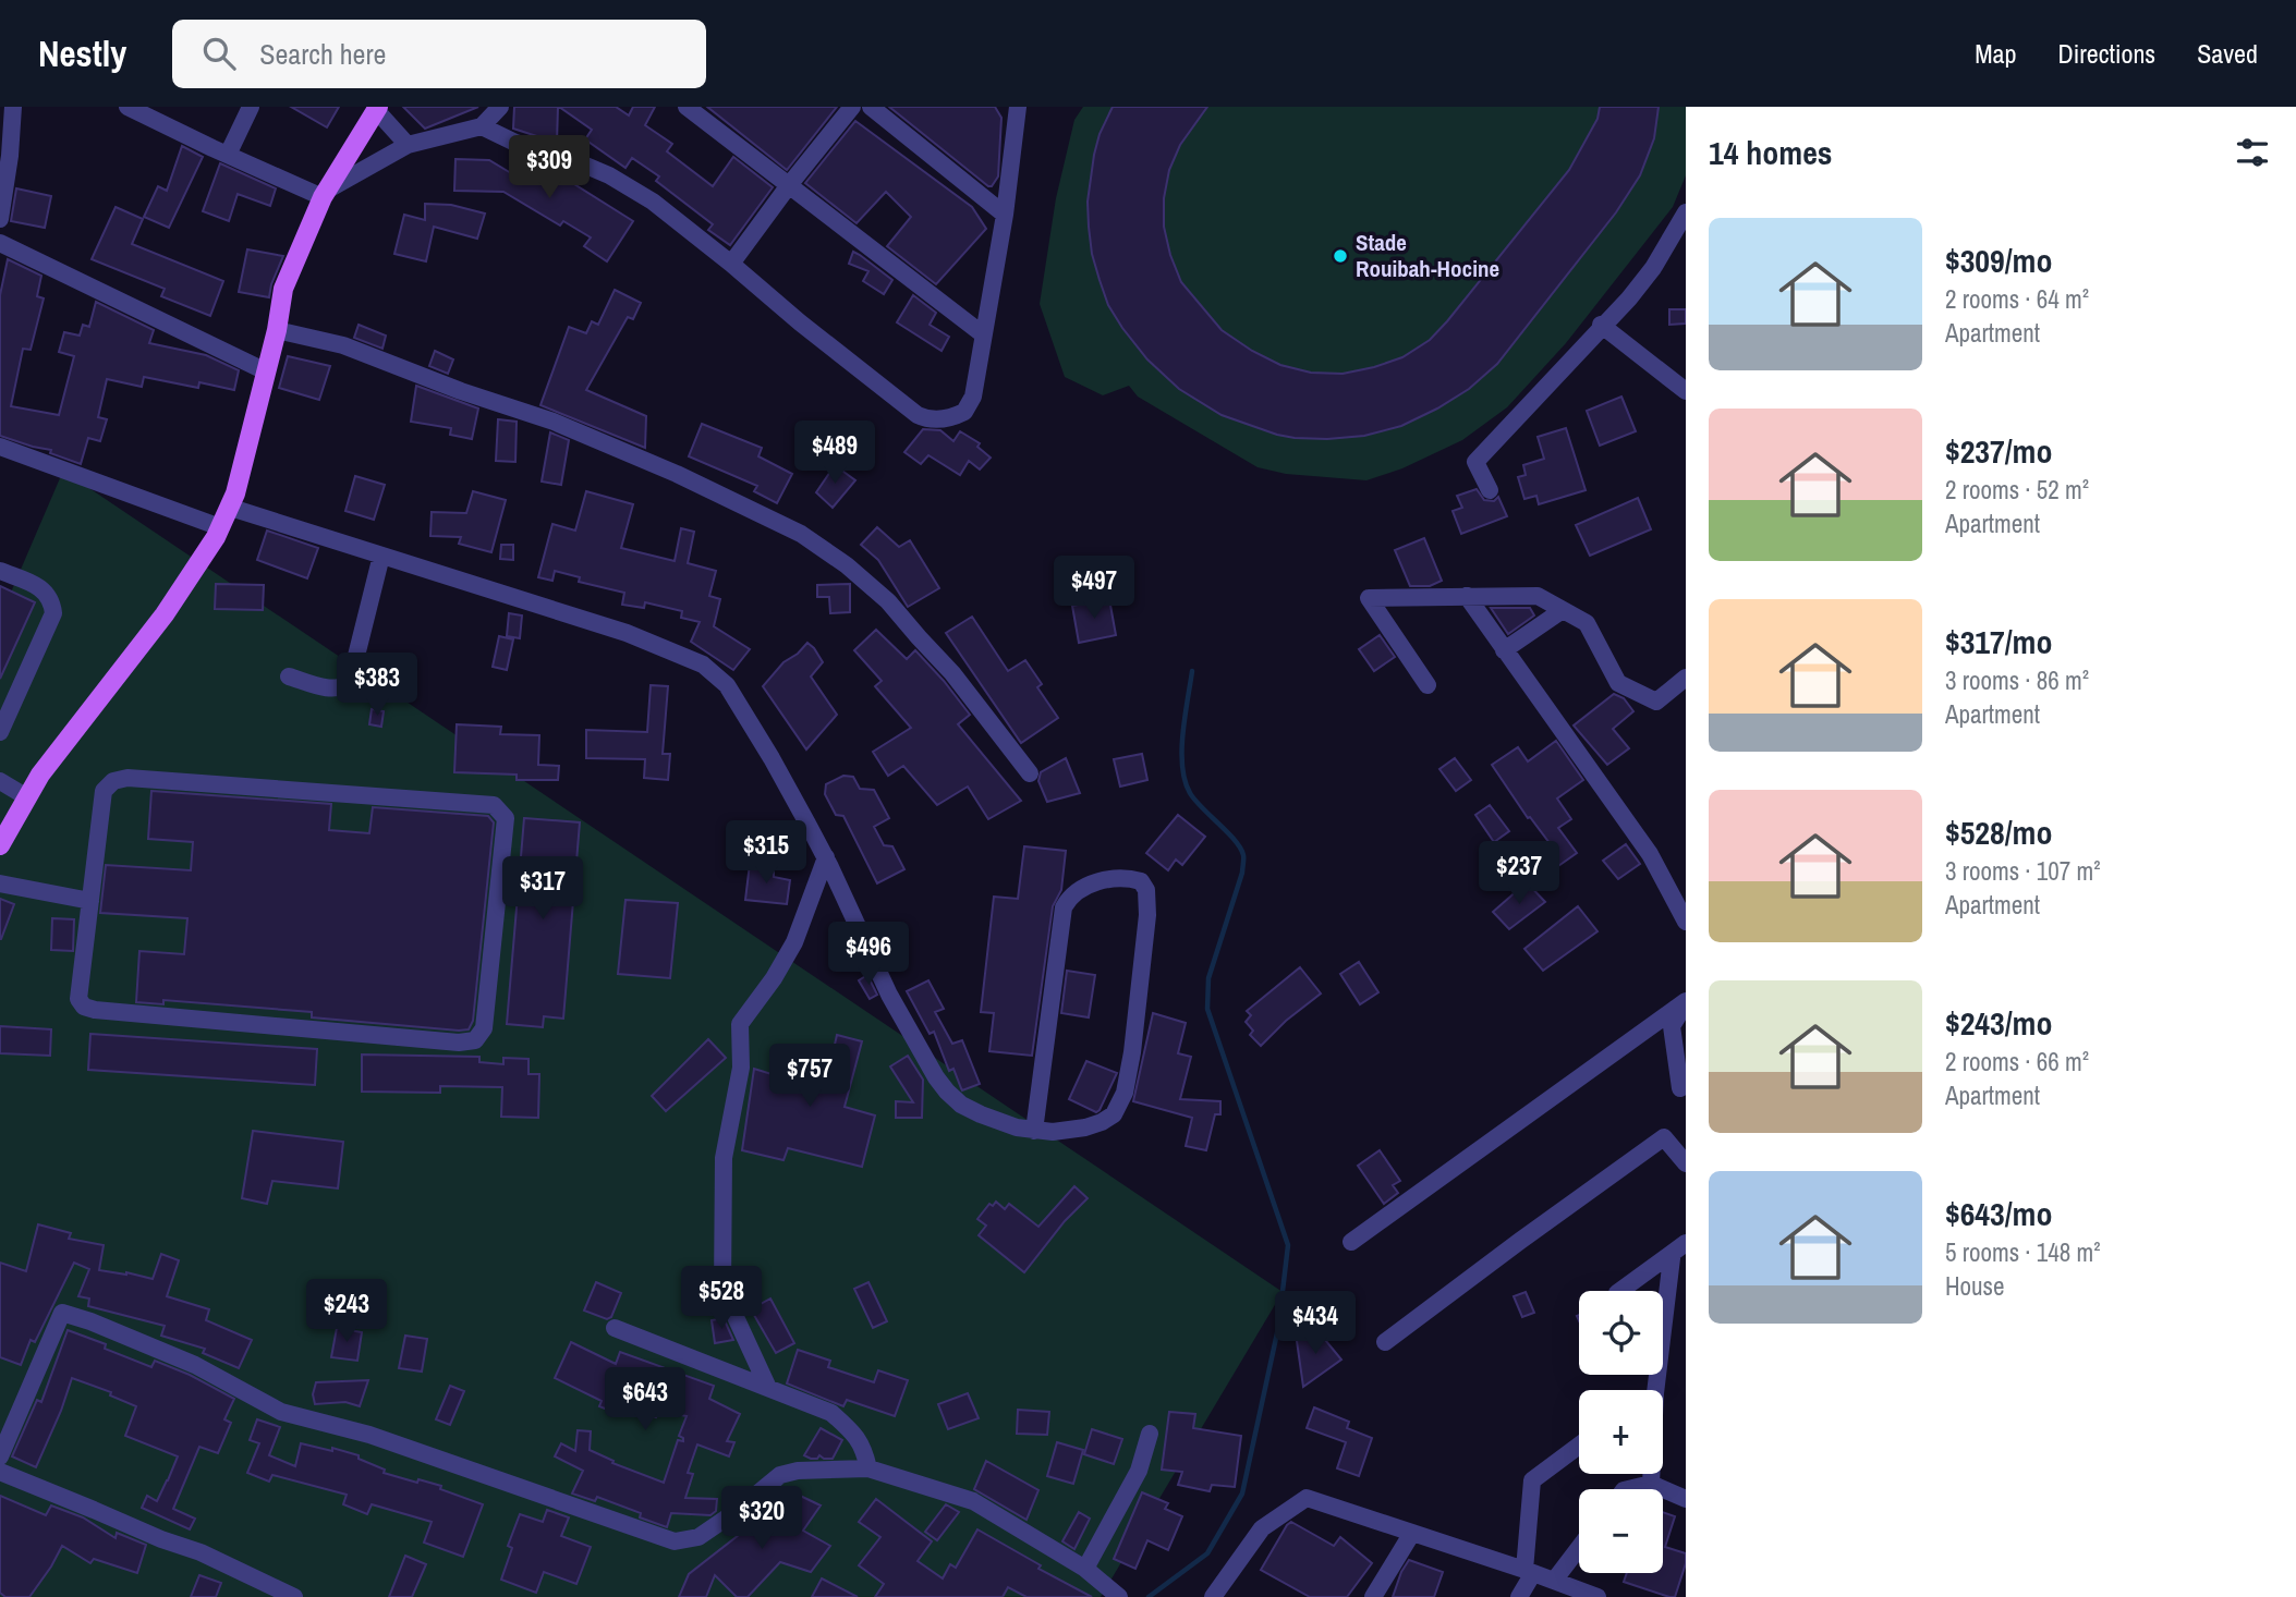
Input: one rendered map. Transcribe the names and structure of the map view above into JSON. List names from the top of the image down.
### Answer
{
  "places": ["Stade Rouibah-Hocine"],
  "page": {
    "header": "Nestly",
    "search": "Search here",
    "nav": ["Map", "Directions", "Saved"],
    "heading": "14 homes",
    "price": [
      "$309",
      "$489",
      "$497",
      "$383",
      "$315",
      "$237",
      "$317",
      "$496",
      "$757",
      "$528",
      "$243",
      "$434",
      "$643",
      "$320"
    ],
    "list": [
      {
        "name": "$309/mo",
        "note": "2 rooms · 64 m² · Apartment"
      },
      {
        "name": "$237/mo",
        "note": "2 rooms · 52 m² · Apartment"
      },
      {
        "name": "$317/mo",
        "note": "3 rooms · 86 m² · Apartment"
      },
      {
        "name": "$528/mo",
        "note": "3 rooms · 107 m² · Apartment"
      },
      {
        "name": "$243/mo",
        "note": "2 rooms · 66 m² · Apartment"
      },
      {
        "name": "$643/mo",
        "note": "5 rooms · 148 m² · House"
      }
    ],
    "map_buttons": ["+", "−"]
  }
}
